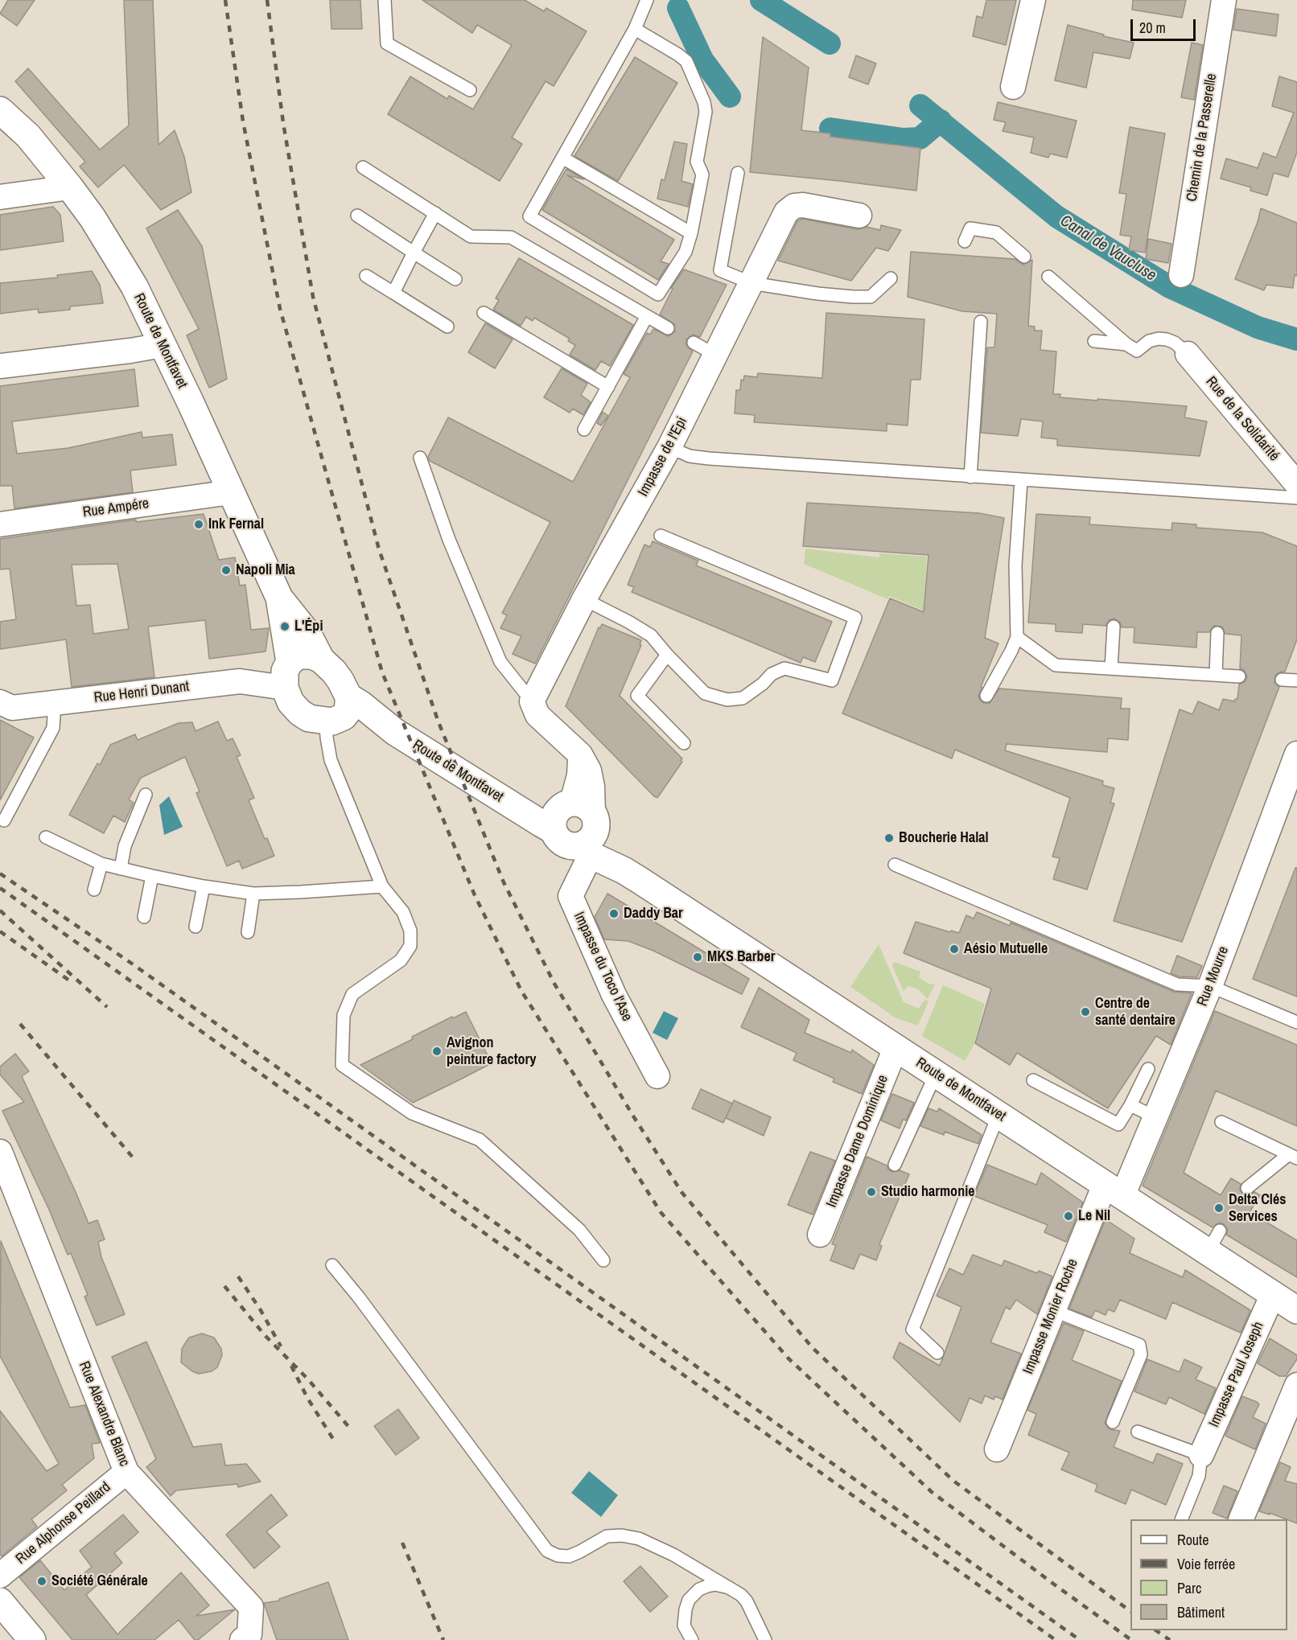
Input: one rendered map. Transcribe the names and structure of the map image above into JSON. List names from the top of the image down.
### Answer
{
  "streets": {
    "main road": ["Route de Montfavet"],
    "street": [
      "Chemin de la Passerelle",
      "Rue de la Solidarité",
      "Impasse de l'Epi",
      "Rue Ampére",
      "Rue Henri Dunant",
      "Impasse du Toco l'Ase",
      "Rue Mourre",
      "Impasse Dame Dominique",
      "Impasse Monier Roche",
      "Impasse Paul Joseph",
      "Rue Alexandre Blanc",
      "Rue Alphonse Peillard"
    ]
  },
  "crossings": [
    ["Route de Montfavet", "Rue Ampére"],
    ["Route de Montfavet", "Rue Henri Dunant"],
    ["Route de Montfavet", "Impasse du Toco l'Ase"],
    ["Route de Montfavet", "Rue Mourre"],
    ["Route de Montfavet", "Impasse Dame Dominique"],
    ["Route de Montfavet", "Impasse Monier Roche"],
    ["Route de Montfavet", "Impasse Paul Joseph"],
    ["Rue Mourre", "Impasse Monier Roche"],
    ["Rue Alexandre Blanc", "Rue Alphonse Peillard"]
  ],
  "water": ["Canal de Vaucluse"],
  "places": [
    "Ink Fernal",
    "Napoli Mia",
    "L'Épi",
    "Boucherie Halal",
    "Daddy Bar",
    "Aésio Mutuelle",
    "MKS Barber",
    "Centre de santé dentaire",
    "Avignon peinture factory",
    "Studio harmonie",
    "Delta Clés Services",
    "Le Nil",
    "Société Générale"
  ],
  "legend": [
    "Route",
    "Voie ferrée",
    "Parc",
    "Bâtiment"
  ],
  "scale_bar": "20 m"
}
